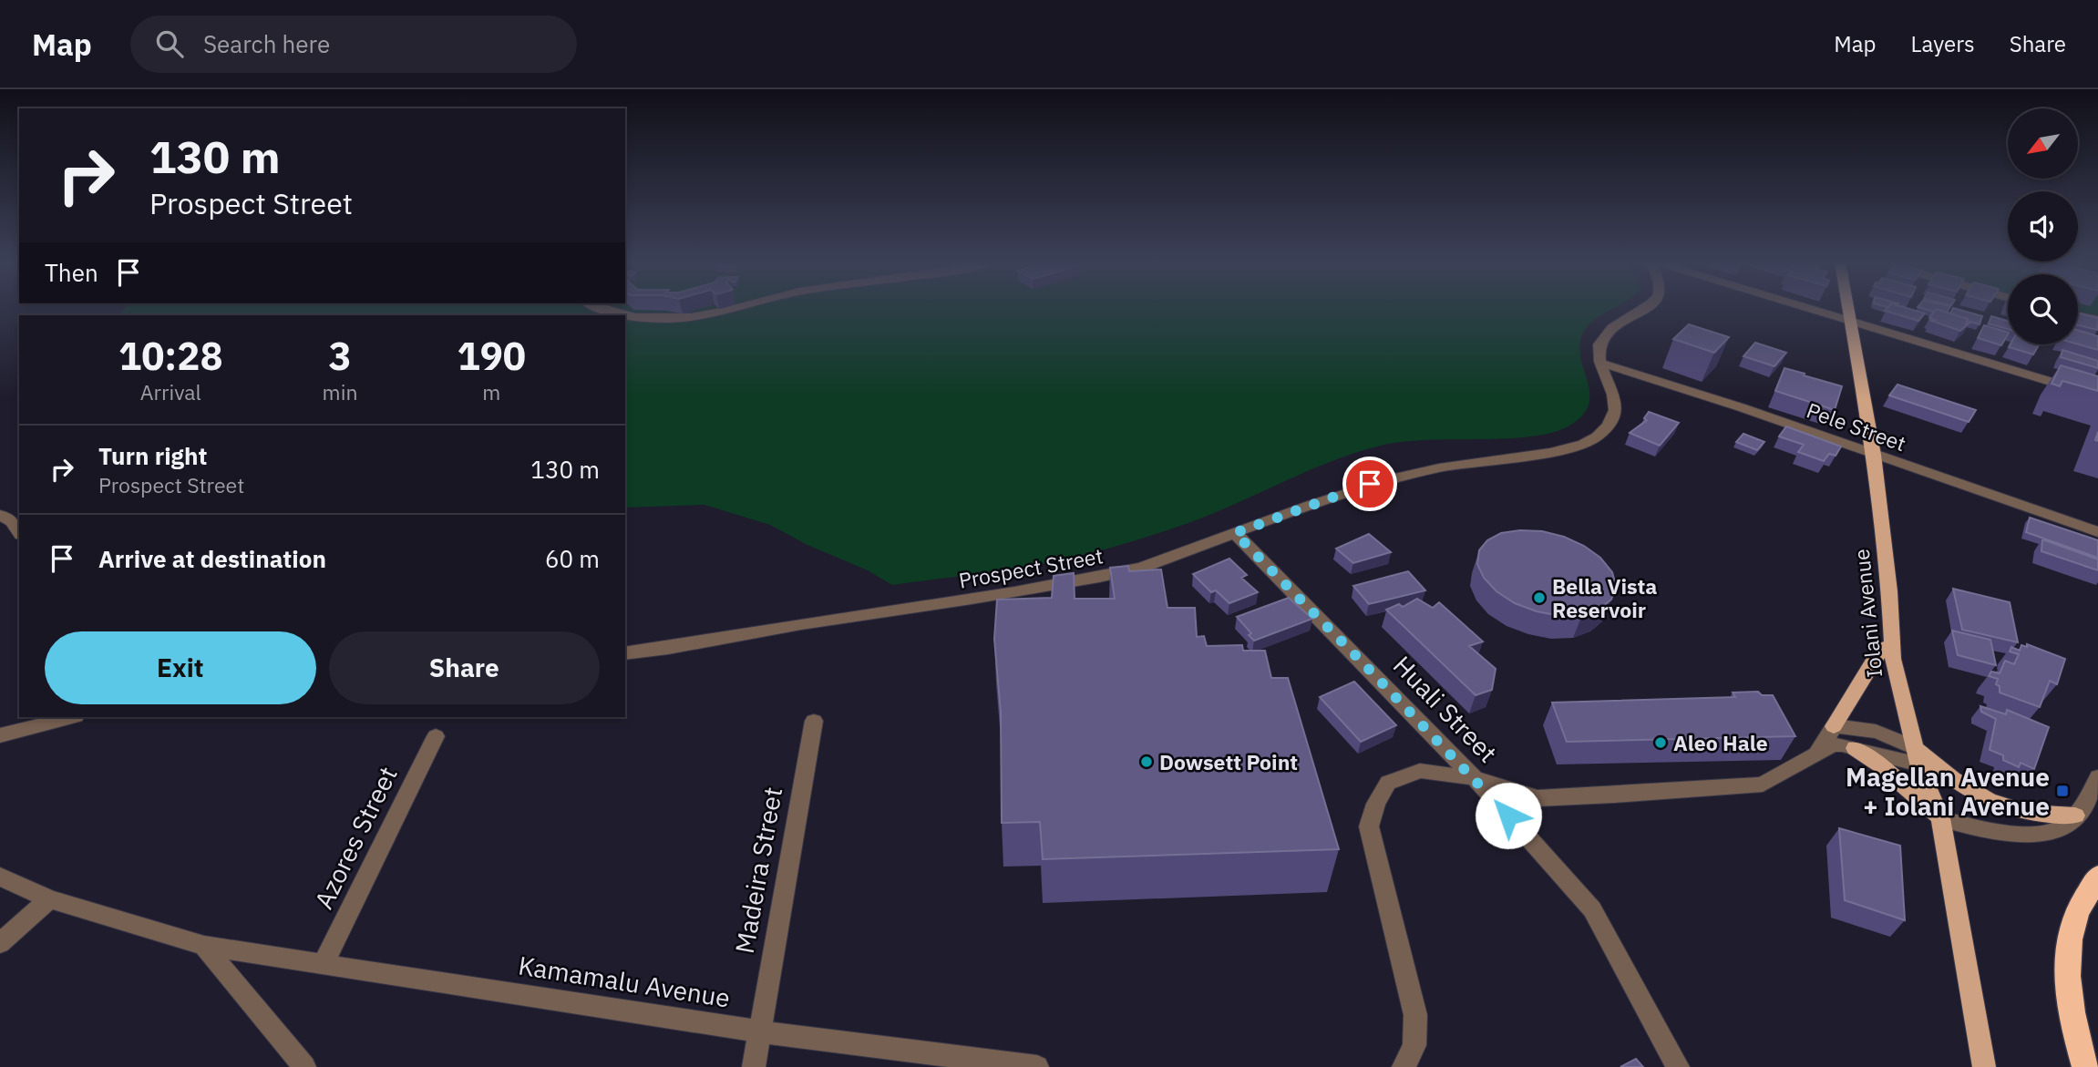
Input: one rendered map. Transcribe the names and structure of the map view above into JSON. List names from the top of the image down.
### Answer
{
  "streets": {
    "main road": ["Iolani Avenue"],
    "street": [
      "Pele Street",
      "Prospect Street",
      "Huali Street",
      "Azores Street",
      "Madeira Street",
      "Kamamalu Avenue"
    ]
  },
  "crossings": [
    ["Pele Street", "Prospect Street"],
    ["Pele Street", "Iolani Avenue"],
    ["Prospect Street", "Huali Street"],
    ["Azores Street", "Kamamalu Avenue"],
    ["Madeira Street", "Kamamalu Avenue"]
  ],
  "places": {
    "other": ["Bella Vista Reservoir", "Aleo Hale", "Dowsett Point"],
    "transit": ["Magellan Avenue + Iolani Avenue"]
  },
  "north": "bottom left",
  "page": {
    "header": "Map",
    "search": "Search here",
    "nav": ["Map", "Layers", "Share"],
    "turn": ["130 m", "Prospect Street"],
    "then": "Then",
    "eta": [
      "10:28",
      "Arrival",
      "3",
      "min",
      "190",
      "m"
    ],
    "list": [
      {
        "name": "Turn right",
        "note": "Prospect Street",
        "value": "130 m"
      },
      {
        "name": "Arrive at destination",
        "value": "60 m"
      }
    ],
    "buttons": ["Exit", "Share"]
  }
}
